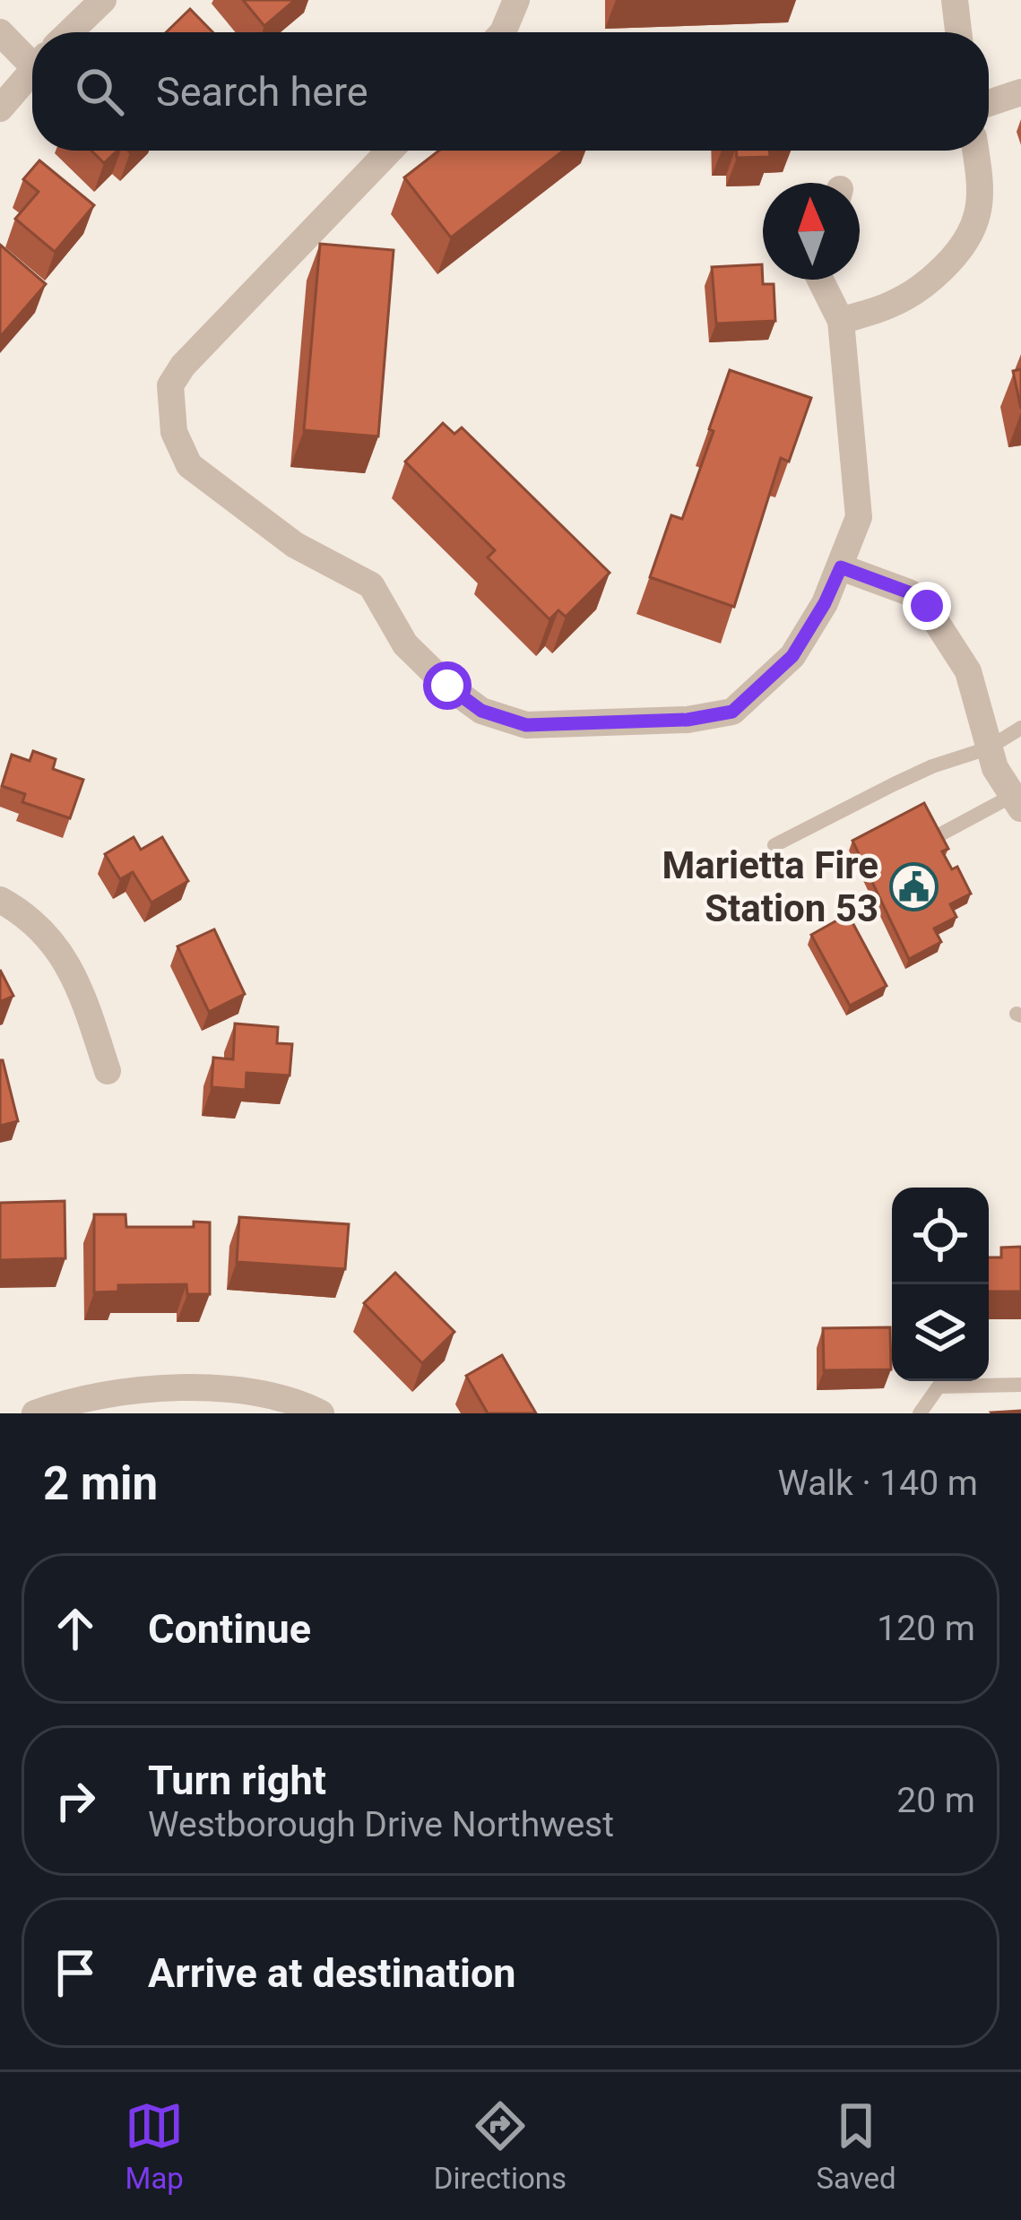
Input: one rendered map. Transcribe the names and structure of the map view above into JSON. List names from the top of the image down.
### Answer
{
  "places": {
    "public building": ["Marietta Fire Station 53"]
  },
  "north": "top",
  "page": {
    "search": "Search here",
    "heading": ["2 min", "Walk · 140 m"],
    "list": [
      ["Continue", "120 m"],
      ["Turn right", "Westborough Drive Northwest", "20 m"],
      "Arrive at destination"
    ],
    "nav": ["Map", "Directions", "Saved"]
  }
}
